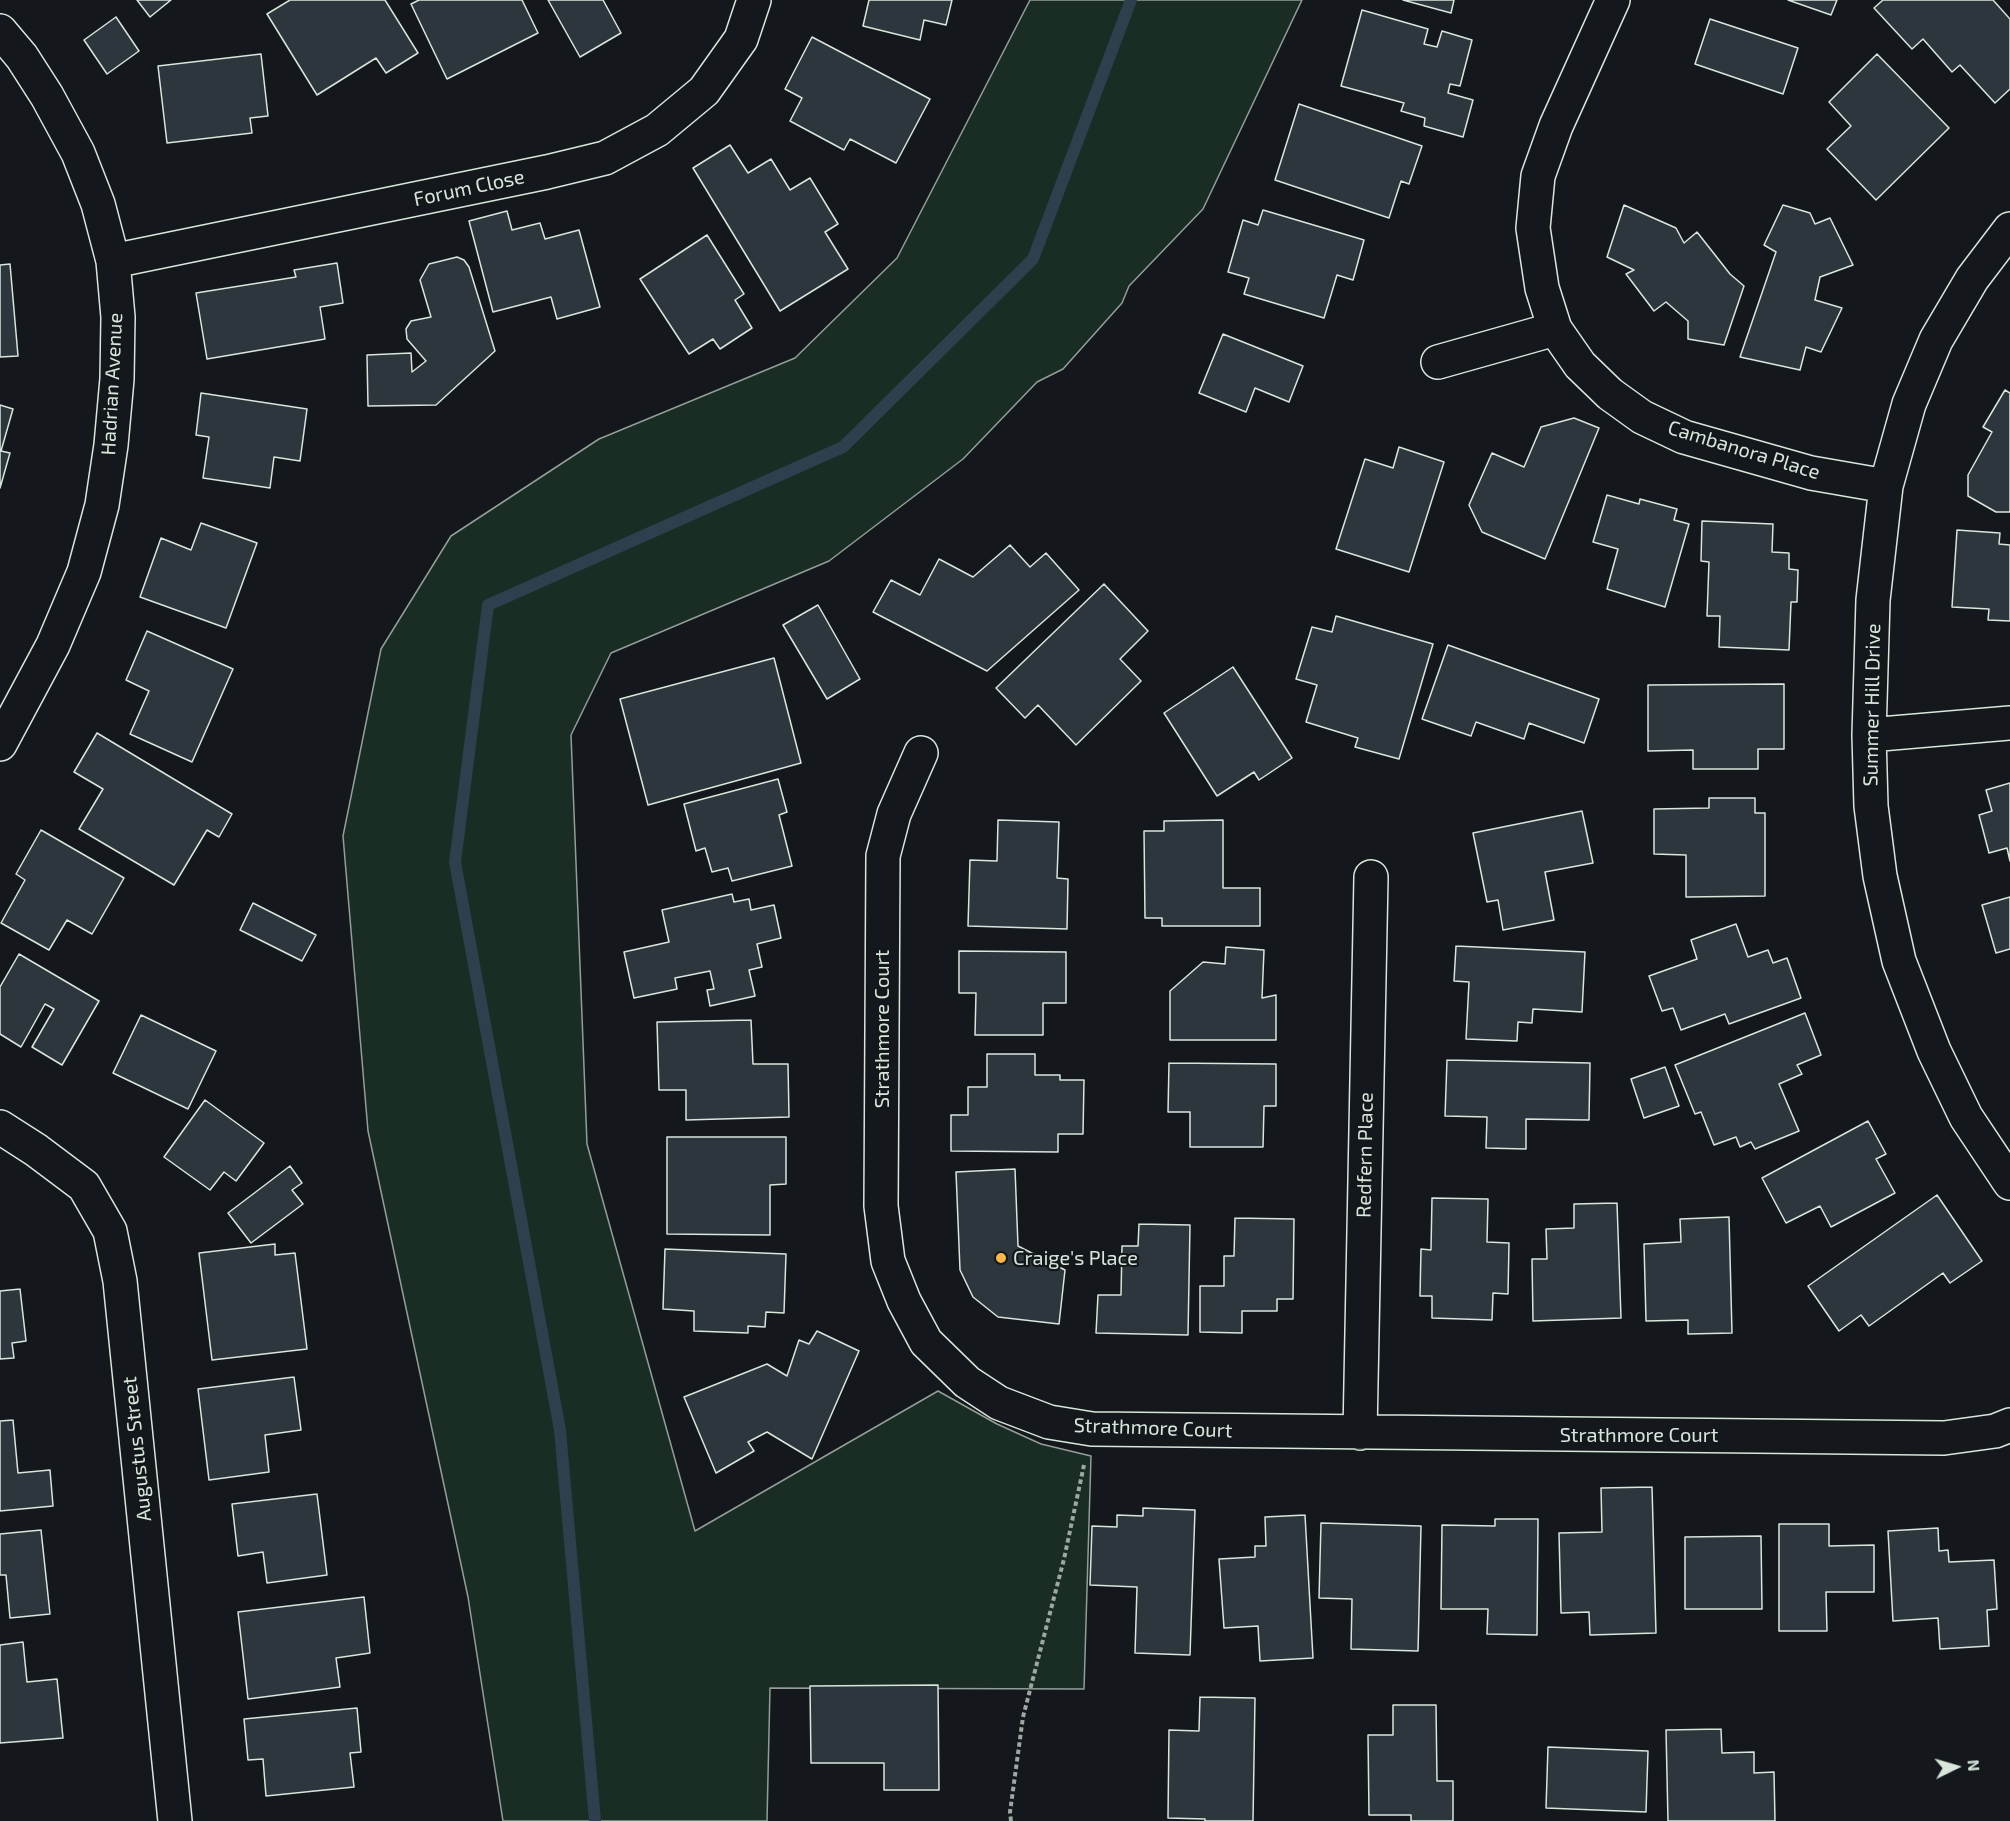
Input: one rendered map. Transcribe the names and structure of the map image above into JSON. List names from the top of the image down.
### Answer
{
  "streets": {
    "street": [
      "Forum Close",
      "Hadrian Avenue",
      "Cambanora Place",
      "Summer Hill Drive",
      "Strathmore Court",
      "Redfern Place",
      "Augustus Street"
    ]
  },
  "crossings": [
    ["Forum Close", "Hadrian Avenue"],
    ["Cambanora Place", "Summer Hill Drive"],
    ["Strathmore Court", "Redfern Place"]
  ],
  "places": ["Craige's Place"],
  "north": "right"
}
